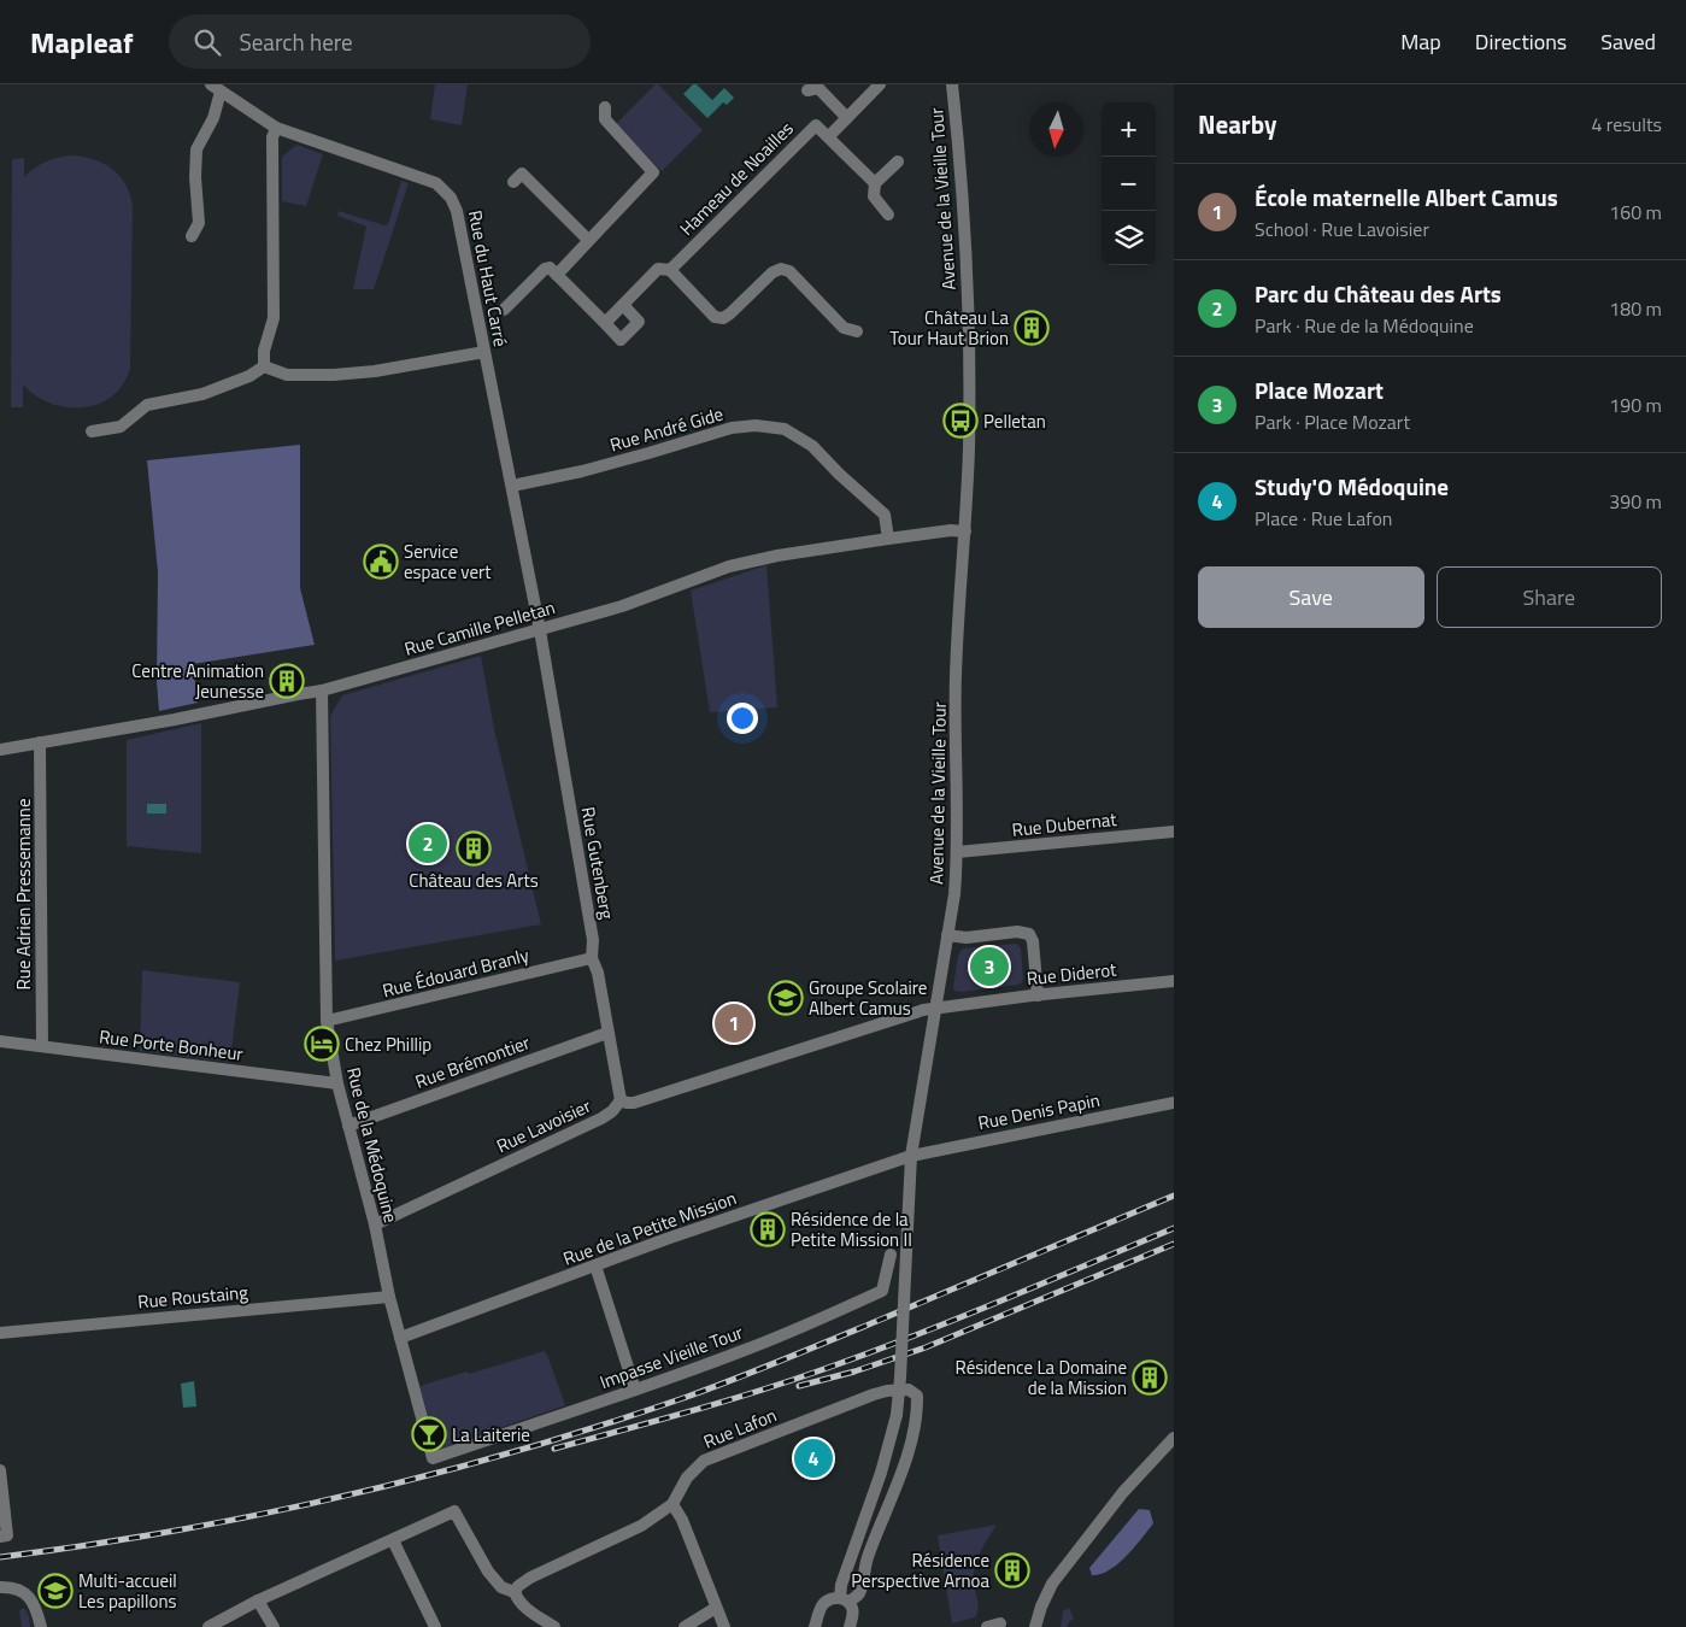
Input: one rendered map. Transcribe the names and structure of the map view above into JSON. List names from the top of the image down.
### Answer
{
  "streets": {
    "street": [
      "Hameau de Noailles",
      "Avenue de la Vieille Tour",
      "Rue du Haut Carré",
      "Rue André Gide",
      "Rue Camille Pelletan",
      "Rue Dubernat",
      "Rue Gutenberg",
      "Rue Adrien Pressemanne",
      "Rue Édouard Branly",
      "Rue Diderot",
      "Rue Porte Bonheur",
      "Rue Brémontier",
      "Rue Denis Papin",
      "Rue Lavoisier",
      "Rue de la Médoquine",
      "Rue de la Petite Mission",
      "Rue Roustaing",
      "Impasse Vieille Tour",
      "Rue Lafon"
    ]
  },
  "crossings": [
    ["Avenue de la Vieille Tour", "Rue Camille Pelletan"],
    ["Avenue de la Vieille Tour", "Rue Dubernat"],
    ["Avenue de la Vieille Tour", "Rue Diderot"],
    ["Avenue de la Vieille Tour", "Rue Denis Papin"],
    ["Avenue de la Vieille Tour", "Rue de la Petite Mission"],
    ["Avenue de la Vieille Tour", "Rue Lafon"],
    ["Rue du Haut Carré", "Rue André Gide"],
    ["Rue du Haut Carré", "Rue Camille Pelletan"],
    ["Rue du Haut Carré", "Rue Gutenberg"],
    ["Rue André Gide", "Rue Camille Pelletan"],
    ["Rue Camille Pelletan", "Rue Gutenberg"],
    ["Rue Camille Pelletan", "Rue Adrien Pressemanne"],
    ["Rue Camille Pelletan", "Rue de la Médoquine"],
    ["Rue Gutenberg", "Rue Édouard Branly"],
    ["Rue Gutenberg", "Rue Brémontier"],
    ["Rue Gutenberg", "Rue Lavoisier"],
    ["Rue Adrien Pressemanne", "Rue Porte Bonheur"],
    ["Rue Édouard Branly", "Rue de la Médoquine"],
    ["Rue Porte Bonheur", "Rue de la Médoquine"],
    ["Rue Brémontier", "Rue de la Médoquine"],
    ["Rue Denis Papin", "Rue de la Petite Mission"],
    ["Rue Lavoisier", "Rue de la Médoquine"],
    ["Rue de la Médoquine", "Rue de la Petite Mission"],
    ["Rue de la Médoquine", "Rue Roustaing"],
    ["Rue de la Médoquine", "Impasse Vieille Tour"]
  ],
  "places": {
    "building": [
      "Château La Tour Haut Brion",
      "Centre Animation Jeunesse",
      "Château des Arts",
      "Résidence de la Petite Mission II",
      "Résidence La Domaine de la Mission",
      "Résidence Perspective Arnoa"
    ],
    "bus stop": ["Pelletan"],
    "public building": ["Service espace vert"],
    "school or university": ["Groupe Scolaire Albert Camus", "Multi-accueil Les papillons"],
    "hotel": ["Chez Phillip"],
    "bar": ["La Laiterie"]
  },
  "north": "bottom",
  "page": {
    "header": "Mapleaf",
    "search": "Search here",
    "nav": ["Map", "Directions", "Saved"],
    "heading": ["Nearby", "4 results"],
    "map_buttons": ["+", "−"],
    "list": [
      {
        "mark": "1",
        "name": "École maternelle Albert Camus",
        "note": "School · Rue Lavoisier",
        "value": "160 m"
      },
      {
        "mark": "2",
        "name": "Parc du Château des Arts",
        "note": "Park · Rue de la Médoquine",
        "value": "180 m"
      },
      {
        "mark": "3",
        "name": "Place Mozart",
        "note": "Park · Place Mozart",
        "value": "190 m"
      },
      {
        "mark": "4",
        "name": "Study'O Médoquine",
        "note": "Place · Rue Lafon",
        "value": "390 m"
      }
    ],
    "buttons": ["Save", "Share"],
    "pins": [
      "2",
      "3",
      "1",
      "4"
    ]
  }
}
